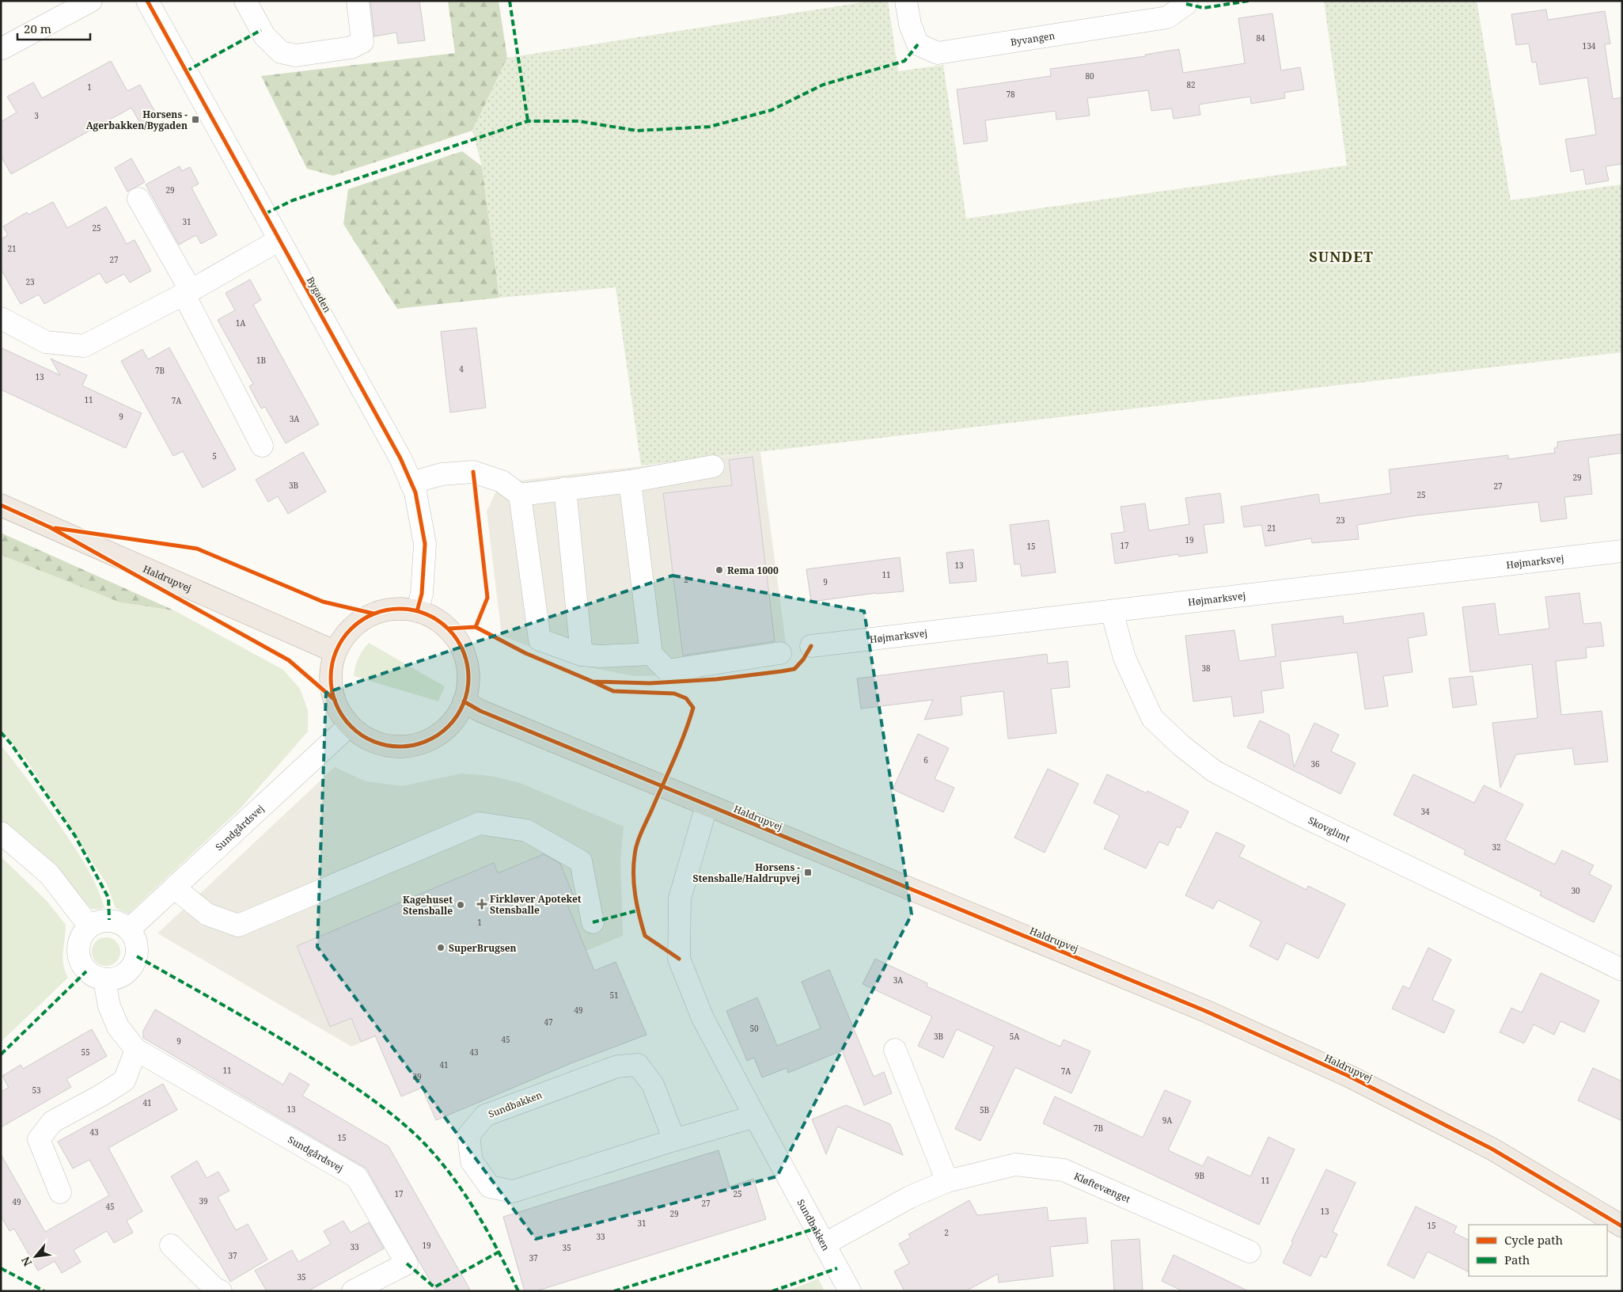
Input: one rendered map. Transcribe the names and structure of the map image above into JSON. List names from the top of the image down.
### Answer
{
  "streets": {
    "main road": ["Haldrupvej"],
    "street": [
      "Byvangen",
      "Bygaden",
      "Højmarksvej",
      "Sundgårdsvej",
      "Skovglimt",
      "Sundbakken",
      "Kløftevænget"
    ]
  },
  "crossings": [
    ["Bygaden", "Haldrupvej"],
    ["Bygaden", "Sundgårdsvej"],
    ["Højmarksvej", "Skovglimt"],
    ["Haldrupvej", "Sundgårdsvej"],
    ["Haldrupvej", "Sundbakken"],
    ["Sundbakken", "Kløftevænget"]
  ],
  "districts": ["SUNDET"],
  "places": {
    "transit": ["Horsens - Agerbakken/Bygaden", "Horsens - Stensballe/Haldrupvej"],
    "other": ["Rema 1000", "Kagehuset Stensballe", "SuperBrugsen"],
    "health": ["Firkløver Apoteket Stensballe"]
  },
  "house_numbers": [
    "84",
    "134",
    "80",
    "82",
    "1",
    "78",
    "3",
    "29",
    "31",
    "25",
    "21",
    "27",
    "23",
    "1A",
    "1B",
    "4",
    "7B",
    "13",
    "11",
    "7A",
    "9",
    "3A",
    "5",
    "29",
    "3B",
    "27",
    "25",
    "23",
    "21",
    "19",
    "17",
    "15",
    "13",
    "11",
    "2",
    "9",
    "38",
    "6",
    "36",
    "34",
    "32",
    "30",
    "1",
    "3A",
    "51",
    "49",
    "47",
    "50",
    "3B",
    "5A",
    "45",
    "9",
    "55",
    "43",
    "41",
    "11",
    "7A",
    "39",
    "53",
    "41",
    "13",
    "5B",
    "9A",
    "7B",
    "43",
    "15",
    "9B",
    "11",
    "17",
    "25",
    "39",
    "49",
    "27",
    "45",
    "13",
    "29",
    "31",
    "15",
    "2",
    "33",
    "19",
    "33",
    "35",
    "37",
    "37",
    "35"
  ],
  "legend": ["Cycle path", "Path"],
  "scale_bar": "20 m",
  "north": "bottom left"
}
